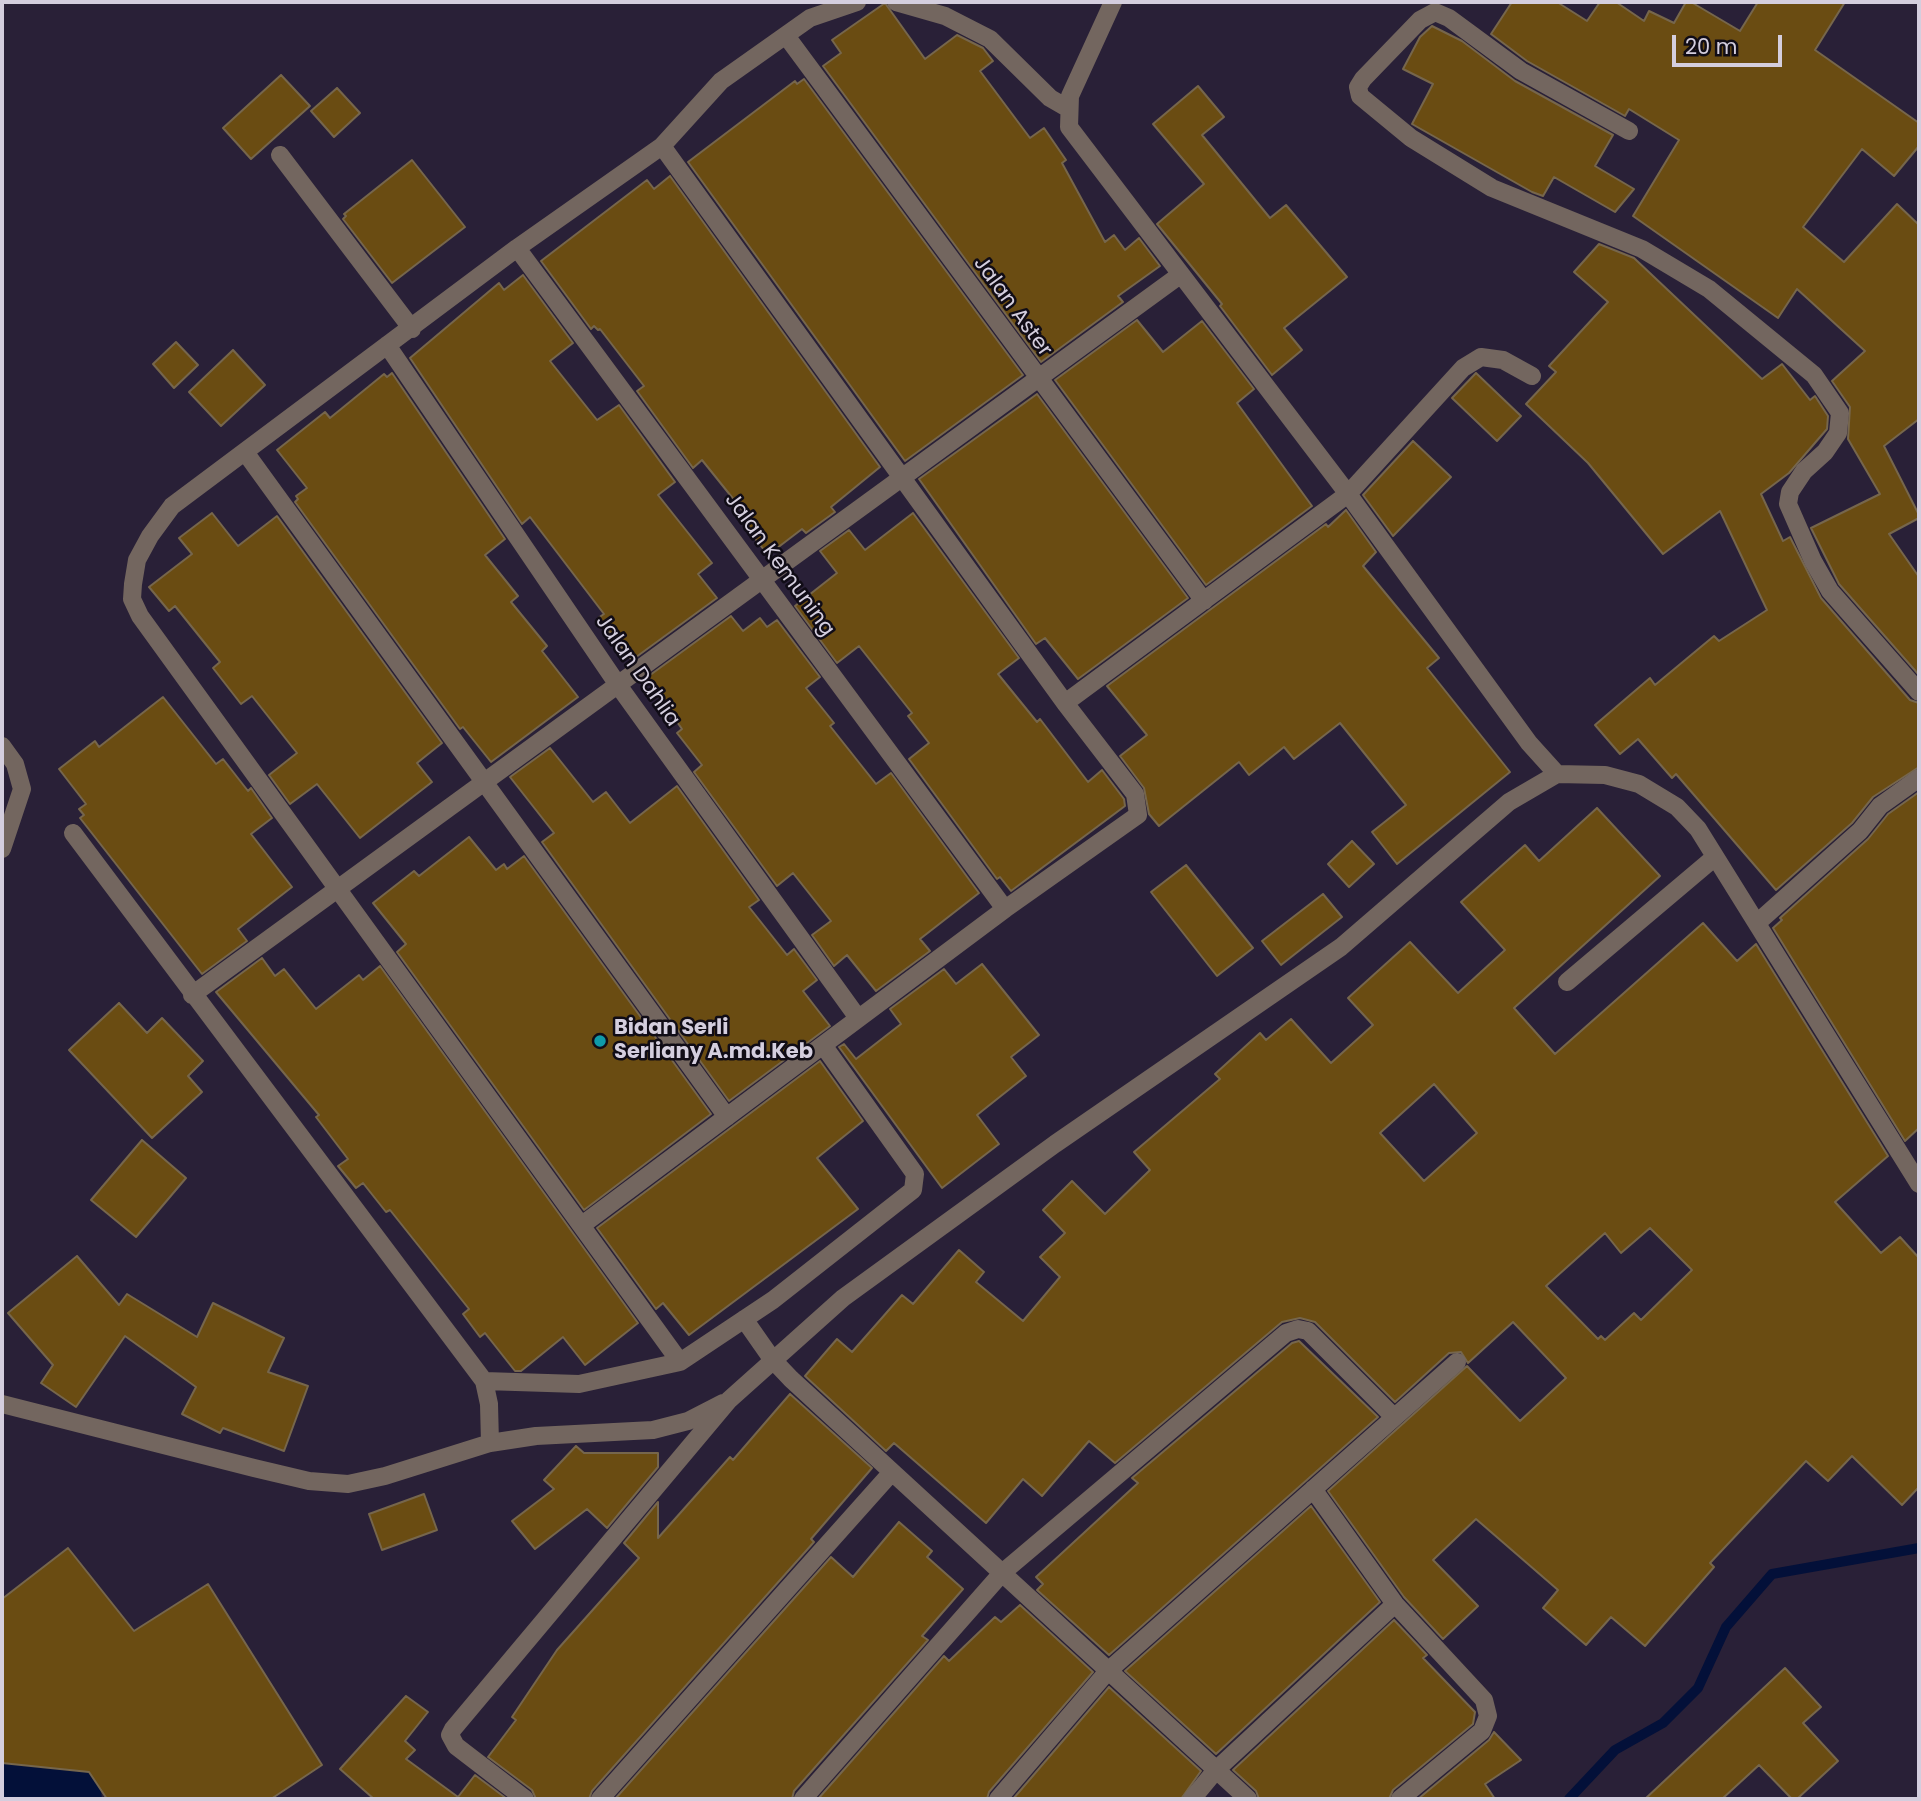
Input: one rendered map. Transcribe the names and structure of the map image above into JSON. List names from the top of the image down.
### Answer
{
  "streets": {
    "street": ["Jalan Aster", "Jalan Kemuning", "Jalan Dahlia"]
  },
  "places": ["Bidan Serli Serliany A.md.Keb"],
  "scale_bar": "20 m"
}
